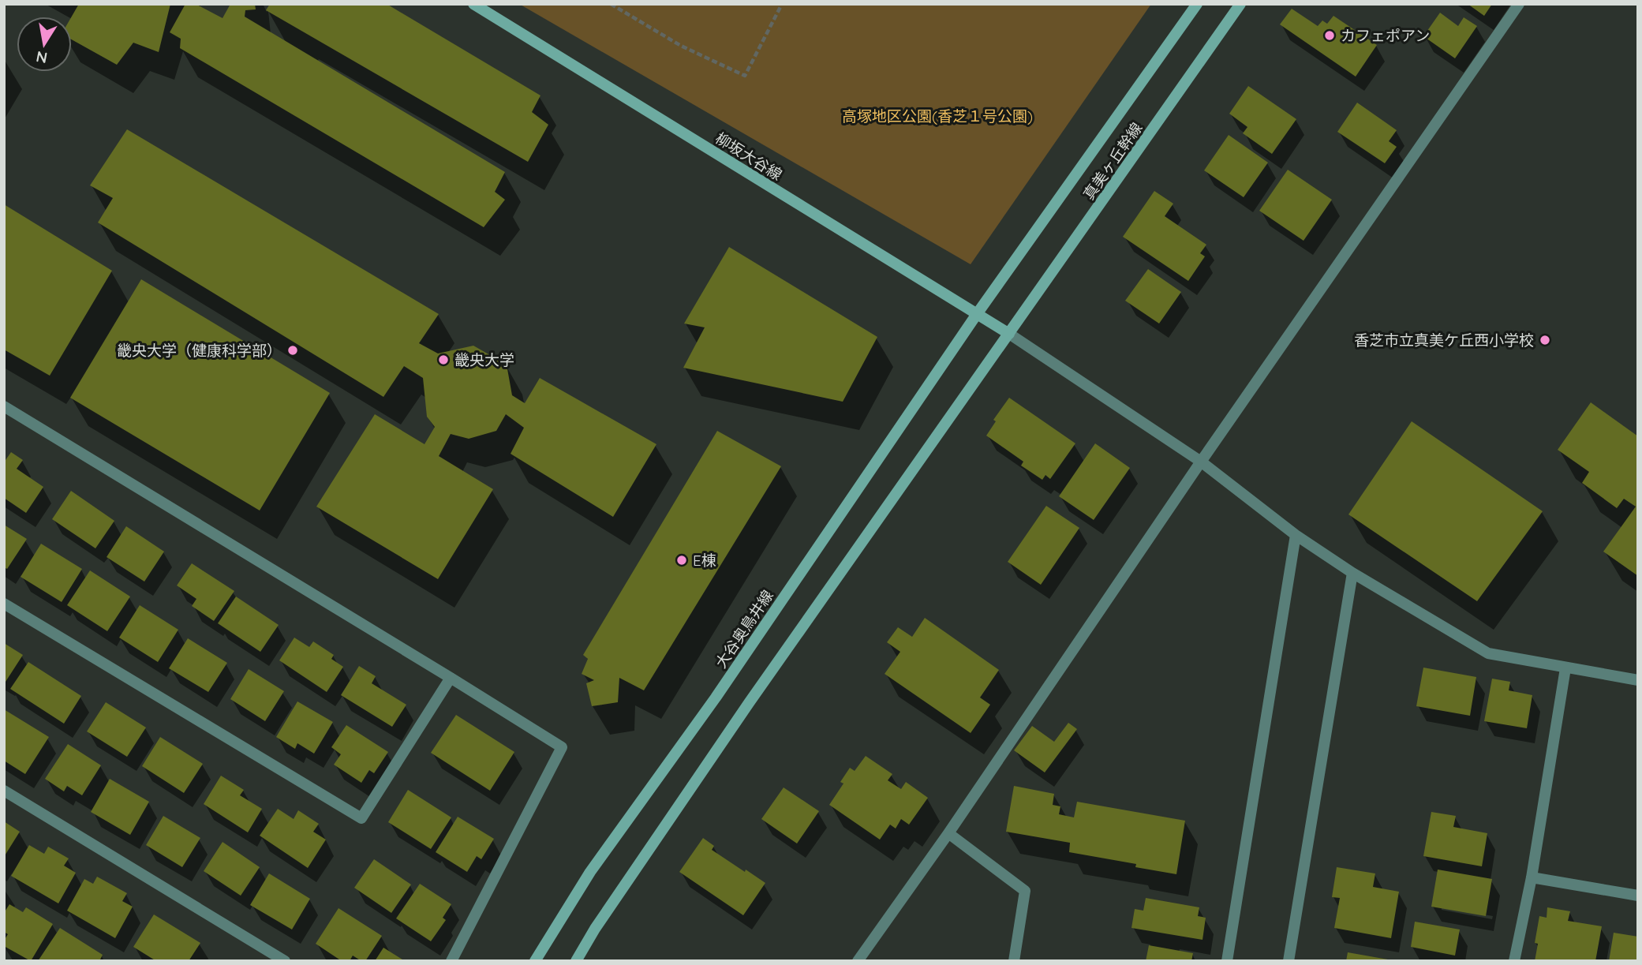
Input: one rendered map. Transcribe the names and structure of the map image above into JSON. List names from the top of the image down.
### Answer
{
  "streets": {
    "street": ["柳坂大谷線", "真美ヶ丘幹線", "大谷奥鳥井線"]
  },
  "crossings": [
    ["柳坂大谷線", "真美ヶ丘幹線"],
    ["柳坂大谷線", "大谷奥鳥井線"],
    ["真美ヶ丘幹線", "大谷奥鳥井線"]
  ],
  "parks": ["高塚地区公園(香芝１号公園)"],
  "places": [
    "カフェポアン",
    "香芝市立真美ケ丘西小学校",
    "畿央大学（健康科学部）",
    "畿央大学",
    "E棟"
  ],
  "north": "bottom"
}
